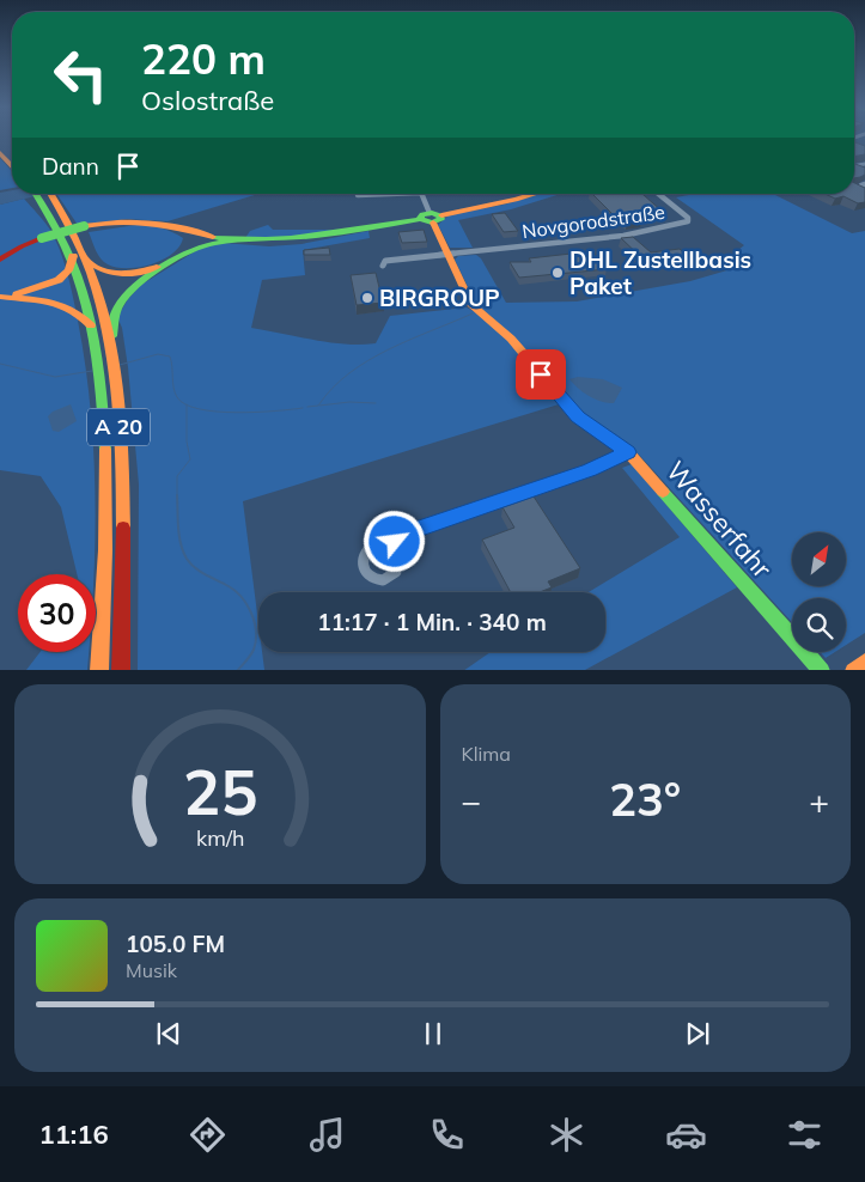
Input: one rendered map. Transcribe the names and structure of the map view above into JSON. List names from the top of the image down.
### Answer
{
  "streets": {
    "main road": ["A 20", "Wasserfahr"],
    "street": ["Novgorodstraße"]
  },
  "crossings": [
    ["Novgorodstraße", "Wasserfahr"]
  ],
  "places": ["DHL Zustellbasis Paket", "BIRGROUP"],
  "north": "top right",
  "page": {
    "turn": ["220 m", "Oslostraße"],
    "then": "Dann",
    "limit": "30",
    "trip": "11:17 · 1 Min. · 340 m",
    "tile": "Klima",
    "heat": ["−", "23°", "+"],
    "song": ["105.0 FM", "Musik"],
    "tabs": "11:16",
    "gauge": ["25", "km/h"]
  }
}
